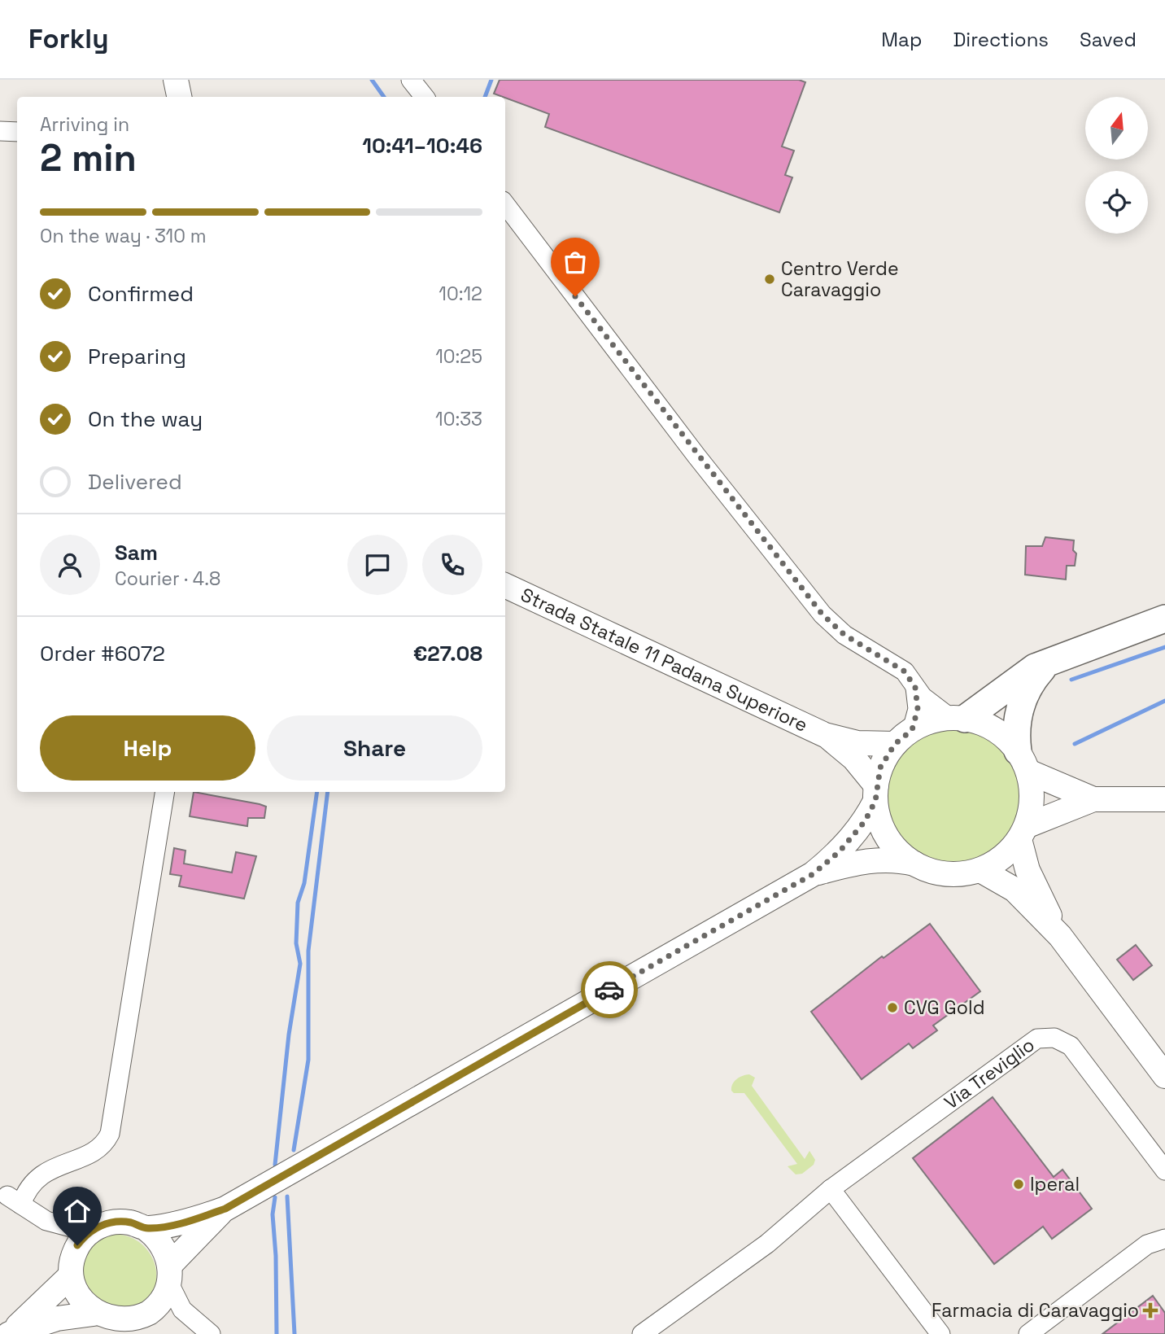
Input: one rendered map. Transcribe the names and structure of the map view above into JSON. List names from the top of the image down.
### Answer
{
  "streets": {
    "main road": ["Strada Statale 11 Padana Superiore"],
    "street": ["Via Treviglio"]
  },
  "places": {
    "other": ["Centro Verde Caravaggio", "CVG Gold", "Iperal"],
    "health": ["Farmacia di Caravaggio"]
  },
  "north": "top",
  "page": {
    "header": "Forkly",
    "nav": ["Map", "Directions", "Saved"],
    "heading": ["2 min", "Arriving in", "10:41–10:46"],
    "panel": [
      "Sam",
      "Courier · 4.8",
      "Order #6072",
      "€27.08"
    ],
    "bar": "On the way · 310 m",
    "list": [
      ["Confirmed", "10:12"],
      ["Preparing", "10:25"],
      ["On the way", "10:33"],
      "Delivered"
    ],
    "buttons": ["Help", "Share"]
  }
}
